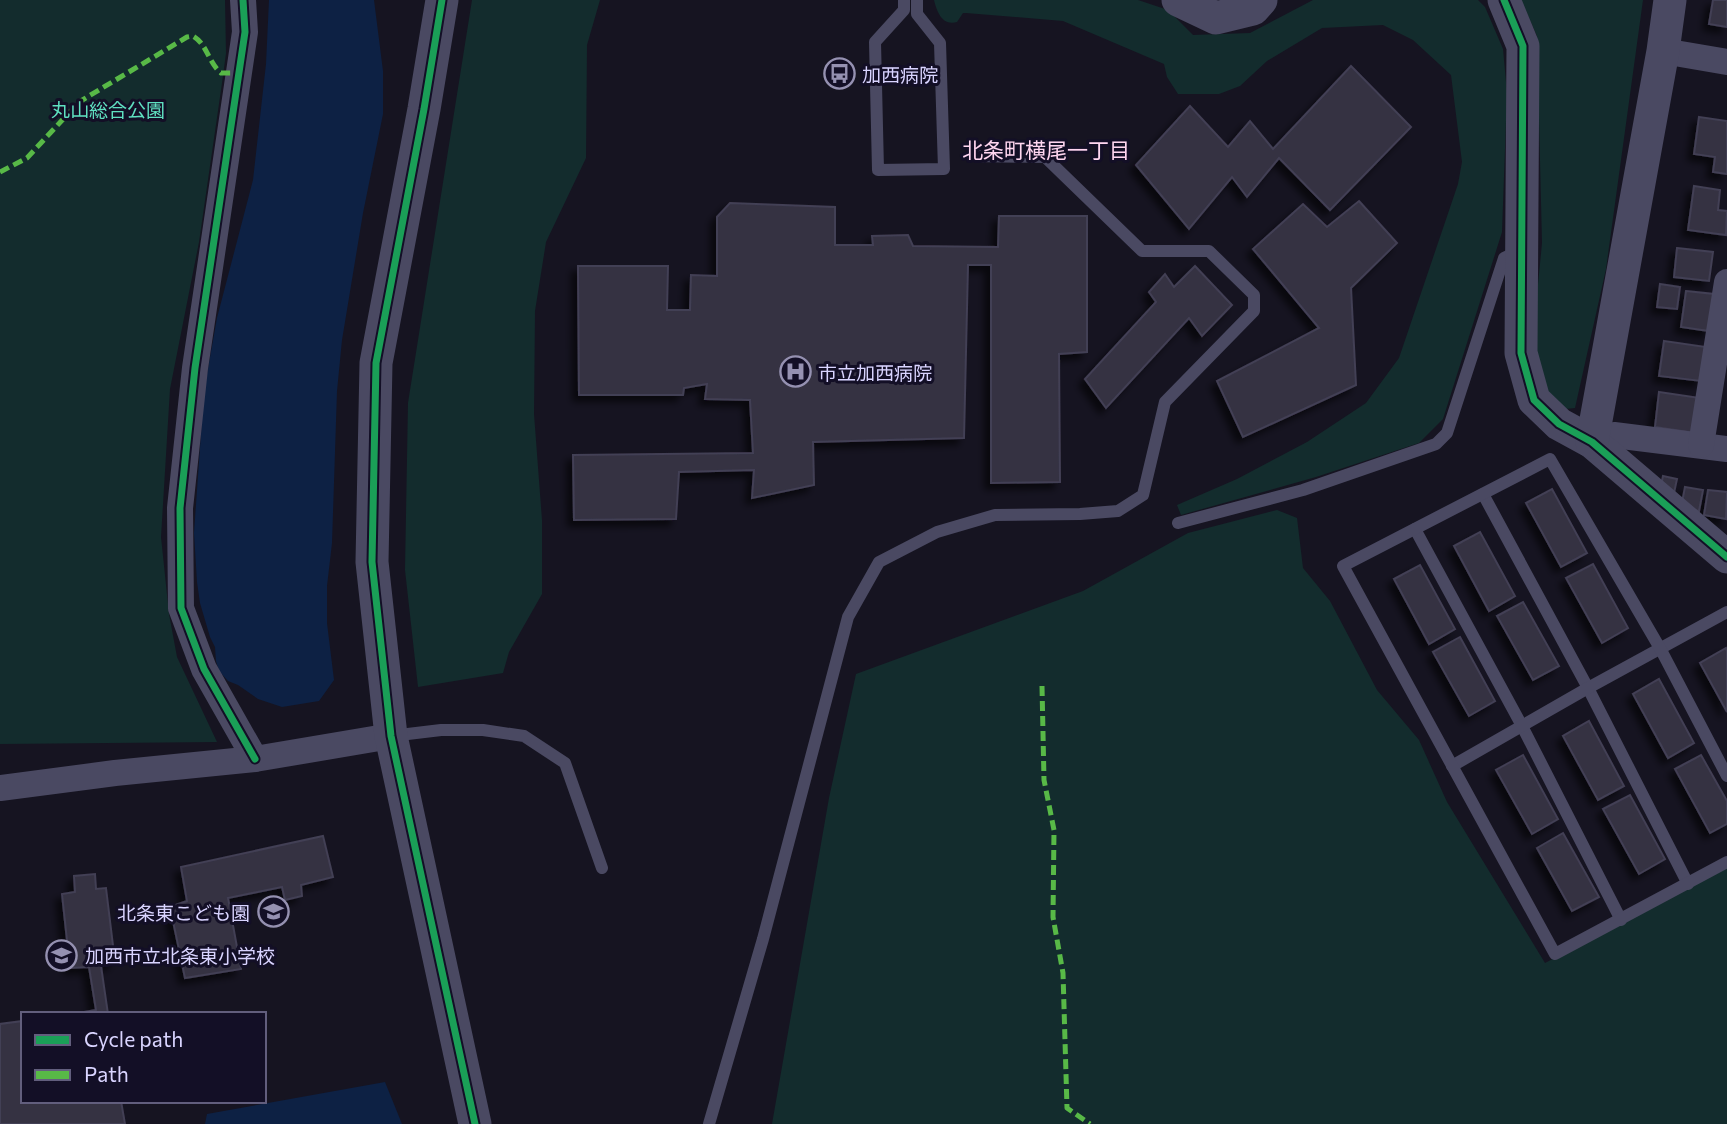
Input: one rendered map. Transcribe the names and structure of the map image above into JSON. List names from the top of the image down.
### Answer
{
  "districts": ["北条町横尾一丁目"],
  "parks": ["丸山総合公園"],
  "places": {
    "bus stop": ["加西病院"],
    "hospital": ["市立加西病院"],
    "school or university": ["北条東こども園", "加西市立北条東小学校"]
  },
  "legend": ["Cycle path", "Path"]
}
